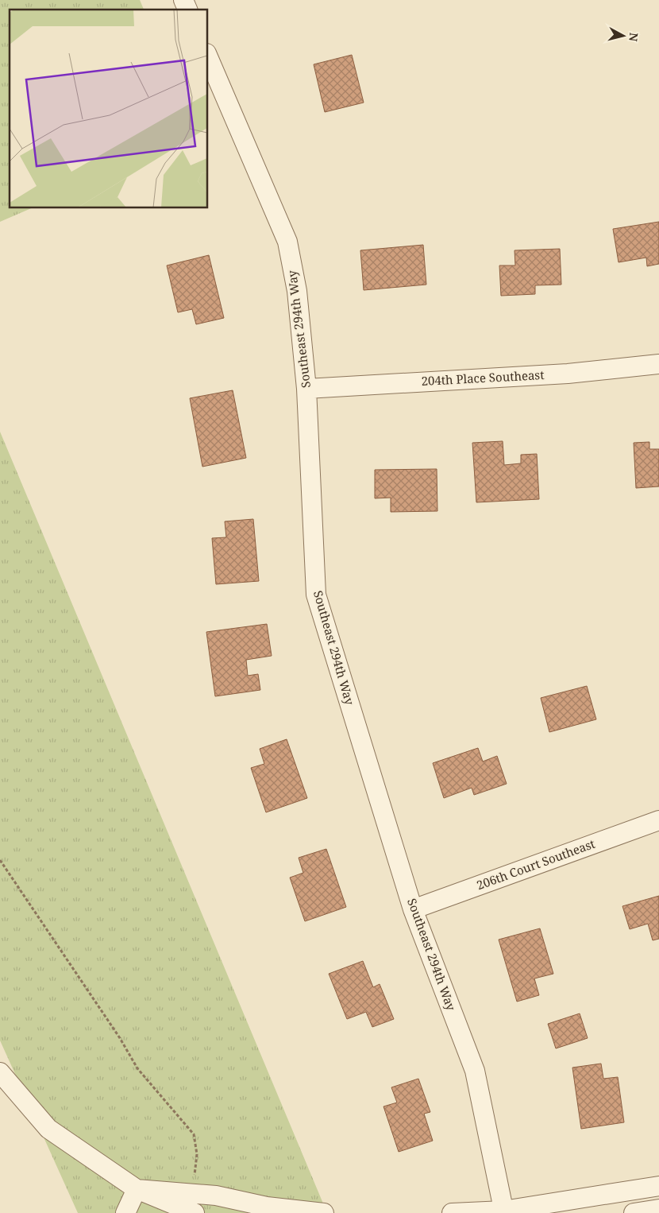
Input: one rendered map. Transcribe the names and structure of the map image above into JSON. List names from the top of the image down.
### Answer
{
  "streets": {
    "street": ["Southeast 294th Way", "204th Place Southeast", "206th Court Southeast"]
  },
  "crossings": [
    ["Southeast 294th Way", "204th Place Southeast"],
    ["Southeast 294th Way", "206th Court Southeast"]
  ],
  "north": "right"
}
